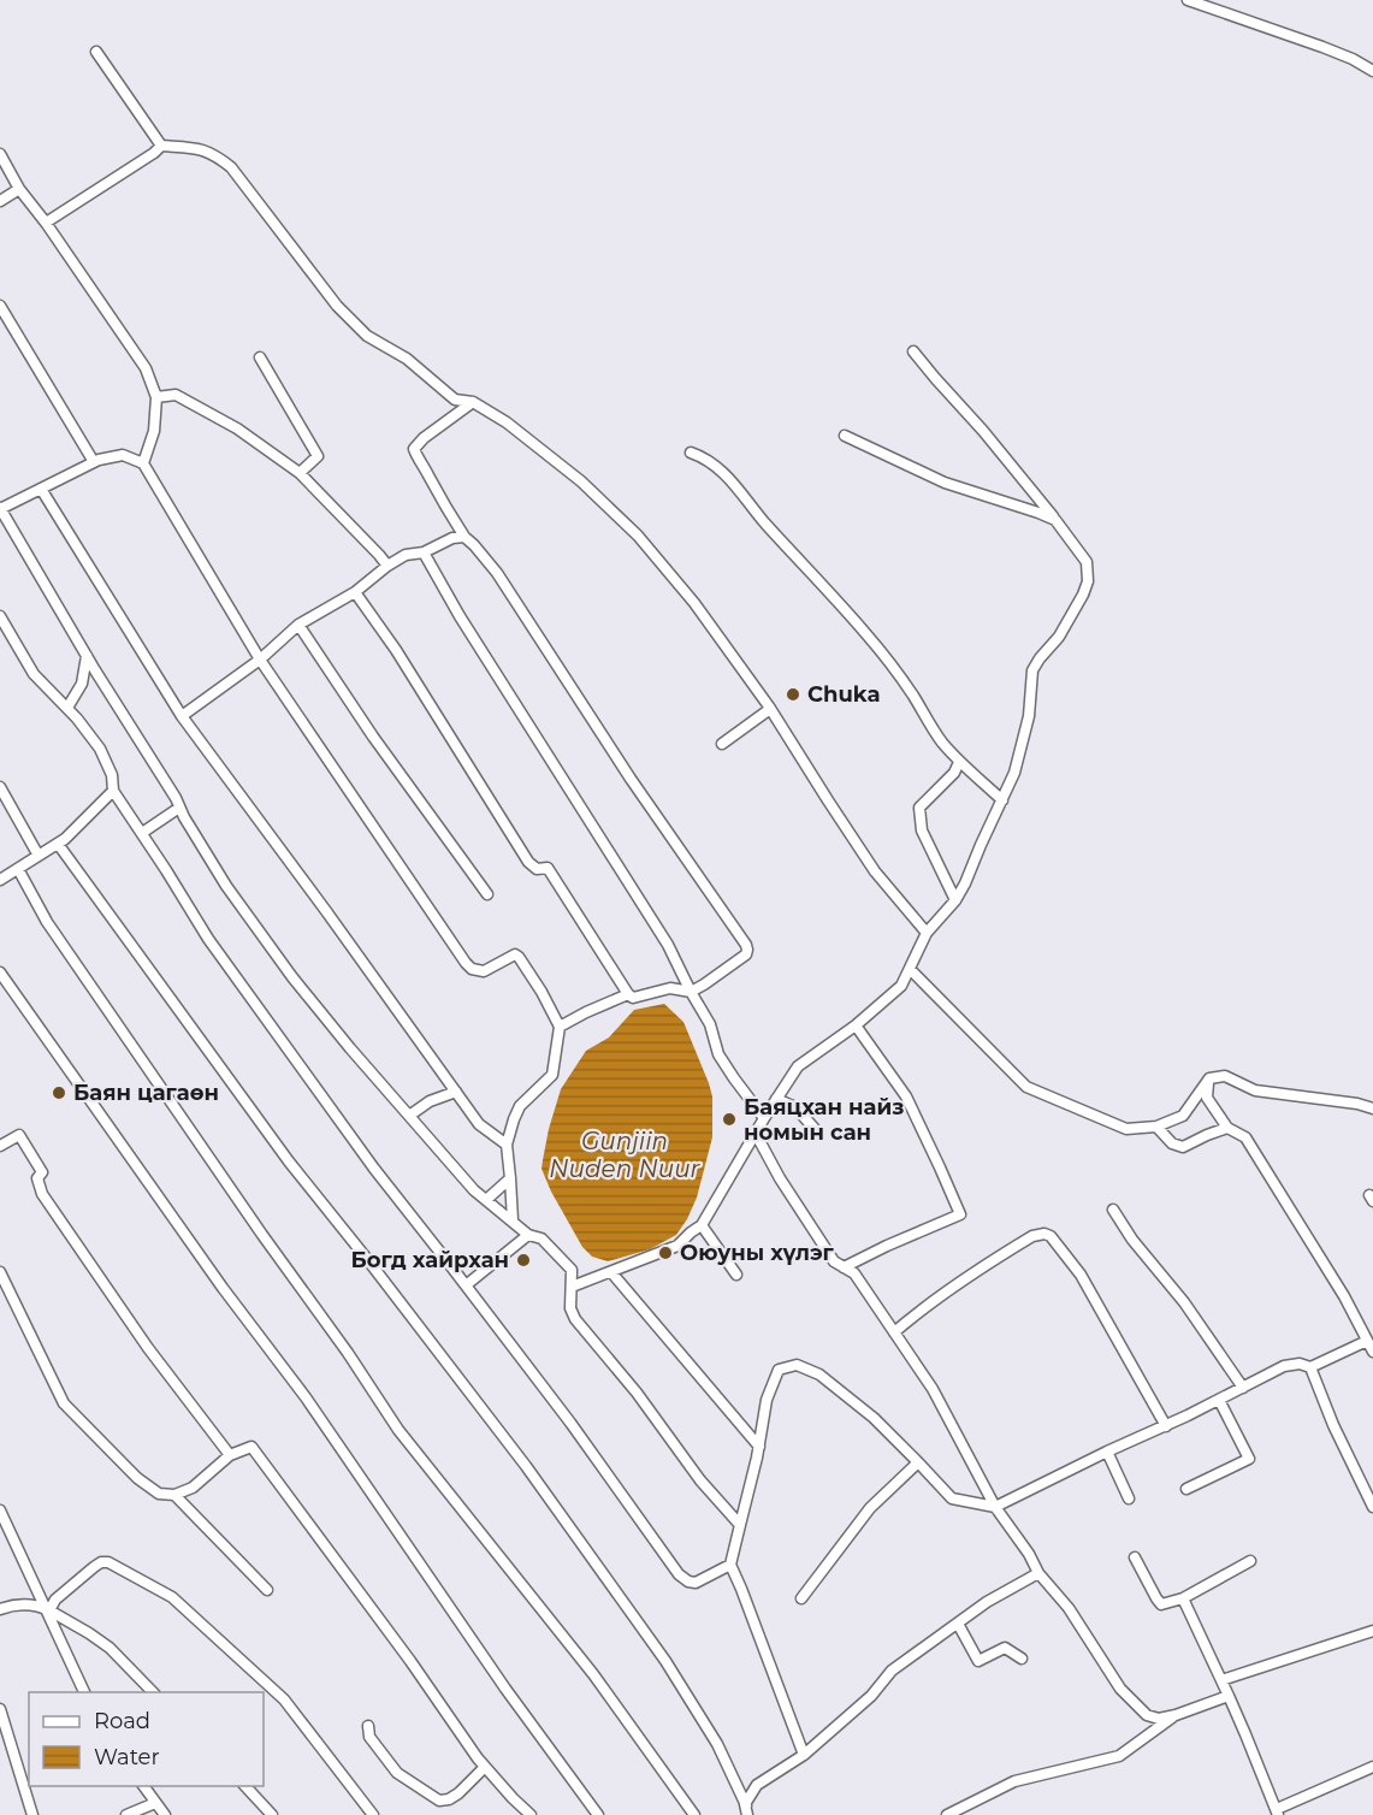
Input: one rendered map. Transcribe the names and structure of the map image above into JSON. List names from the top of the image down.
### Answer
{
  "water": ["Gunjiin Nuden Nuur"],
  "places": [
    "Chuka",
    "Баян цагаөн",
    "Баяцхан найз номын сан",
    "Оюуны хүлэг",
    "Богд хайрхан"
  ],
  "legend": ["Road", "Water"]
}
